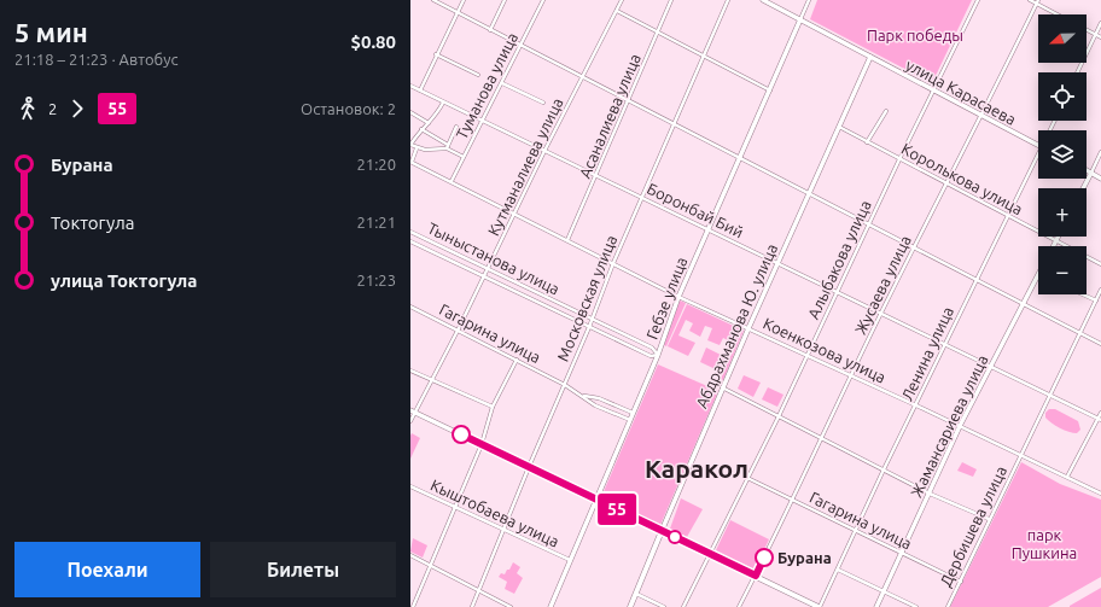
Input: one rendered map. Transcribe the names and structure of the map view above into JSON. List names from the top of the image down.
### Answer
{
  "streets": {
    "highway": ["Абдрахманова Ю. улица"],
    "main road": ["улица Карасаева", "Гебзе улица", "Жамансариева улица"],
    "street": [
      "Туманова улица",
      "Асаналиева улица",
      "Кутманалиева улица",
      "Королькова улица",
      "Боронбай Бий",
      "Тыныстанова улица",
      "Алыбакова улица",
      "Жусаева улица",
      "Московская улица",
      "Гагарина улица",
      "Коенкозова улица",
      "Ленина улица",
      "Кыштобаева улица",
      "Дербишева улица"
    ]
  },
  "crossings": [
    ["Туманова улица", "Боронбай Бий"],
    ["Туманова улица", "Коенкозова улица"],
    ["улица Карасаева", "Алыбакова улица"],
    ["улица Карасаева", "Жусаева улица"],
    ["улица Карасаева", "Гебзе улица"],
    ["улица Карасаева", "Абдрахманова Ю. улица"],
    ["Асаналиева улица", "Боронбай Бий"],
    ["Асаналиева улица", "Коенкозова улица"],
    ["Кутманалиева улица", "Боронбай Бий"],
    ["Кутманалиева улица", "Тыныстанова улица"],
    ["Кутманалиева улица", "Гагарина улица"],
    ["Кутманалиева улица", "Коенкозова улица"],
    ["Королькова улица", "Алыбакова улица"],
    ["Королькова улица", "Жусаева улица"],
    ["Королькова улица", "Абдрахманова Ю. улица"],
    ["Королькова улица", "Ленина улица"],
    ["Боронбай Бий", "Алыбакова улица"],
    ["Боронбай Бий", "Жусаева улица"],
    ["Боронбай Бий", "Московская улица"],
    ["Боронбай Бий", "Гебзе улица"],
    ["Боронбай Бий", "Абдрахманова Ю. улица"],
    ["Боронбай Бий", "Ленина улица"],
    ["Боронбай Бий", "Жамансариева улица"],
    ["Боронбай Бий", "Дербишева улица"],
    ["Тыныстанова улица", "Московская улица"],
    ["Тыныстанова улица", "Гебзе улица"],
    ["Алыбакова улица", "Гагарина улица"],
    ["Алыбакова улица", "Коенкозова улица"],
    ["Жусаева улица", "Гагарина улица"],
    ["Жусаева улица", "Коенкозова улица"],
    ["Московская улица", "Гагарина улица"],
    ["Московская улица", "Коенкозова улица"],
    ["Московская улица", "Кыштобаева улица"],
    ["Гебзе улица", "Гагарина улица"],
    ["Гебзе улица", "Коенкозова улица"],
    ["Гебзе улица", "Кыштобаева улица"],
    ["Абдрахманова Ю. улица", "Коенкозова улица"],
    ["Гагарина улица", "Ленина улица"],
    ["Гагарина улица", "Жамансариева улица"],
    ["Гагарина улица", "Дербишева улица"],
    ["Коенкозова улица", "Ленина улица"],
    ["Коенкозова улица", "Жамансариева улица"],
    ["Коенкозова улица", "Дербишева улица"]
  ],
  "districts": ["Каракол"],
  "parks": ["Парк победы", "парк Пушкина"],
  "places": ["Бурана"],
  "lines": ["bus line 55"],
  "north": "left",
  "page": {
    "heading": ["5 мин", "21:18 – 21:23 · Автобус", "$0.80"],
    "on_map": "55",
    "map_buttons": ["+", "−"],
    "legs": ["2", "55", "Остановок: 2"],
    "list": [
      {
        "name": "Бурана",
        "value": "21:20"
      },
      {
        "name": "Токтогула",
        "value": "21:21"
      },
      {
        "name": "улица Токтогула",
        "value": "21:23"
      }
    ],
    "buttons": ["Поехали", "Билеты"]
  }
}
